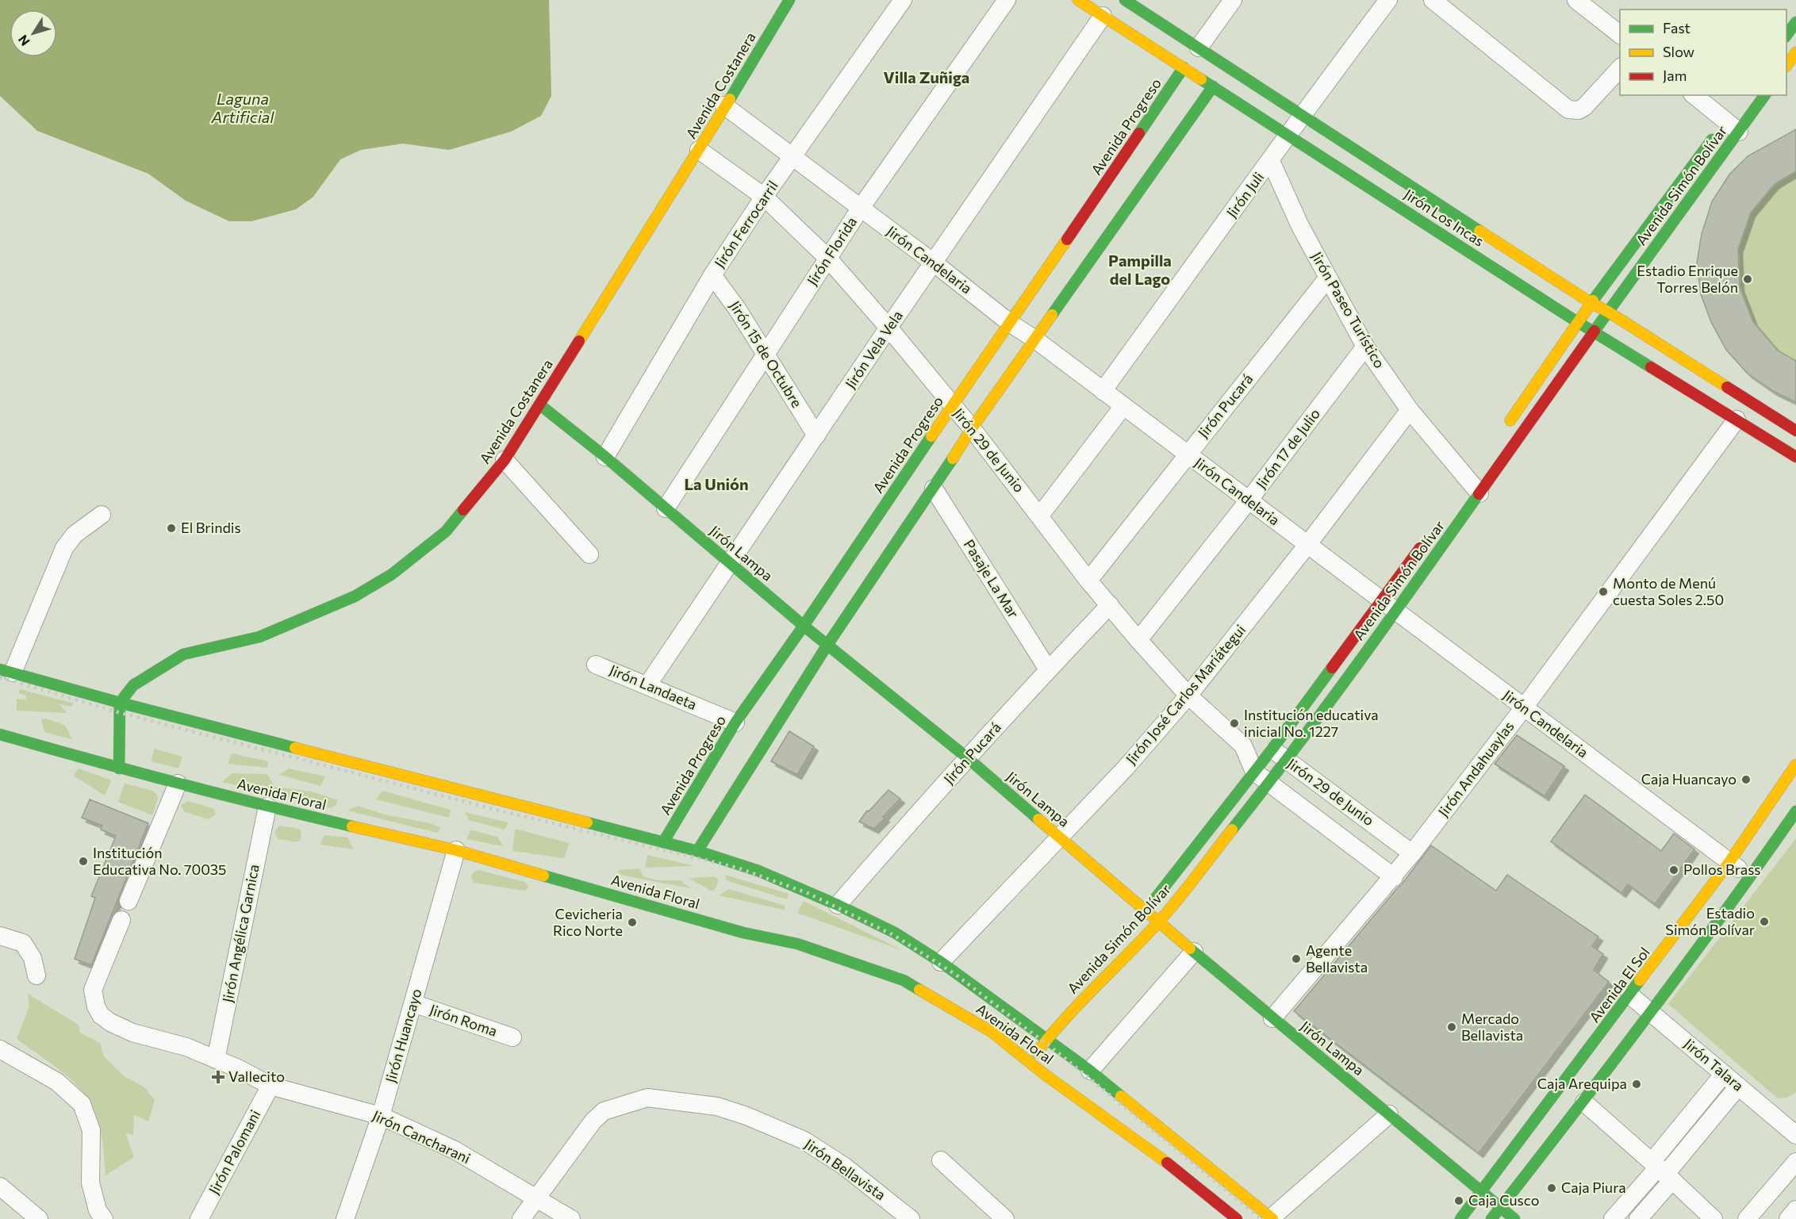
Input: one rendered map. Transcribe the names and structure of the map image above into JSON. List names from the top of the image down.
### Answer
{
  "streets": {
    "street": [
      "Avenida Costanera",
      "Avenida Progreso",
      "Avenida Simón Bolívar",
      "Jirón Juli",
      "Jirón Los Incas",
      "Jirón Ferrocarril",
      "Jirón Florida",
      "Jirón Candelaria",
      "Jirón Paseo Turístico",
      "Jirón Vela Vela",
      "Jirón 15 de Octubre",
      "Jirón Pucará",
      "Jirón 17 de Julio",
      "Jirón 29 de Junio",
      "Jirón Lampa",
      "Pasaje La Mar",
      "Jirón Landaeta",
      "Jirón José Carlos Mariátegui",
      "Jirón Andahuaylas",
      "Avenida Floral",
      "Jirón Angélica Garnica",
      "Avenida El Sol",
      "Jirón Roma",
      "Jirón Huancayo",
      "Jirón Talara",
      "Jirón Cancharani",
      "Jirón Palomani",
      "Jirón Bellavista"
    ]
  },
  "crossings": [
    ["Avenida Costanera", "Jirón Candelaria"],
    ["Avenida Costanera", "Jirón 29 de Junio"],
    ["Avenida Costanera", "Jirón Lampa"],
    ["Avenida Costanera", "Avenida Floral"],
    ["Avenida Progreso", "Jirón Los Incas"],
    ["Avenida Progreso", "Jirón Candelaria"],
    ["Avenida Progreso", "Jirón 29 de Junio"],
    ["Avenida Progreso", "Jirón Lampa"],
    ["Avenida Progreso", "Jirón Landaeta"],
    ["Avenida Progreso", "Avenida Floral"],
    ["Avenida Simón Bolívar", "Jirón Los Incas"],
    ["Avenida Simón Bolívar", "Jirón Candelaria"],
    ["Avenida Simón Bolívar", "Jirón Paseo Turístico"],
    ["Avenida Simón Bolívar", "Jirón 29 de Junio"],
    ["Avenida Simón Bolívar", "Jirón Lampa"],
    ["Avenida Simón Bolívar", "Avenida Floral"],
    ["Jirón Juli", "Jirón Los Incas"],
    ["Jirón Juli", "Jirón Candelaria"],
    ["Jirón Juli", "Jirón Paseo Turístico"],
    ["Jirón Los Incas", "Jirón Vela Vela"],
    ["Jirón Los Incas", "Jirón Andahuaylas"],
    ["Jirón Ferrocarril", "Jirón Candelaria"],
    ["Jirón Ferrocarril", "Jirón 15 de Octubre"],
    ["Jirón Ferrocarril", "Jirón 29 de Junio"],
    ["Jirón Ferrocarril", "Jirón Lampa"],
    ["Jirón Florida", "Jirón Candelaria"],
    ["Jirón Florida", "Jirón 15 de Octubre"],
    ["Jirón Florida", "Jirón 29 de Junio"],
    ["Jirón Florida", "Jirón Lampa"],
    ["Jirón Candelaria", "Jirón Vela Vela"],
    ["Jirón Candelaria", "Jirón Pucará"],
    ["Jirón Candelaria", "Jirón 17 de Julio"],
    ["Jirón Candelaria", "Jirón José Carlos Mariátegui"],
    ["Jirón Candelaria", "Jirón Andahuaylas"],
    ["Jirón Candelaria", "Avenida El Sol"],
    ["Jirón Paseo Turístico", "Jirón Pucará"],
    ["Jirón Paseo Turístico", "Jirón 17 de Julio"],
    ["Jirón Paseo Turístico", "Jirón José Carlos Mariátegui"],
    ["Jirón Vela Vela", "Jirón 15 de Octubre"],
    ["Jirón Vela Vela", "Jirón 29 de Junio"],
    ["Jirón Vela Vela", "Jirón Lampa"],
    ["Jirón Vela Vela", "Jirón Landaeta"],
    ["Jirón Pucará", "Jirón 29 de Junio"],
    ["Jirón Pucará", "Jirón Lampa"],
    ["Jirón Pucará", "Pasaje La Mar"],
    ["Jirón Pucará", "Avenida Floral"],
    ["Jirón 17 de Julio", "Jirón 29 de Junio"],
    ["Jirón 29 de Junio", "Jirón José Carlos Mariátegui"],
    ["Jirón 29 de Junio", "Jirón Andahuaylas"],
    ["Jirón Lampa", "Jirón José Carlos Mariátegui"],
    ["Jirón Lampa", "Jirón Andahuaylas"],
    ["Jirón Lampa", "Avenida El Sol"],
    ["Jirón José Carlos Mariátegui", "Avenida Floral"],
    ["Avenida Floral", "Jirón Angélica Garnica"],
    ["Avenida Floral", "Jirón Huancayo"],
    ["Jirón Angélica Garnica", "Jirón Cancharani"],
    ["Avenida El Sol", "Jirón Talara"],
    ["Jirón Roma", "Jirón Huancayo"],
    ["Jirón Huancayo", "Jirón Cancharani"],
    ["Jirón Cancharani", "Jirón Palomani"],
    ["Jirón Cancharani", "Jirón Bellavista"]
  ],
  "districts": ["Villa Zuñiga", "Pampilla del Lago", "La Unión"],
  "water": ["Laguna Artificial"],
  "places": {
    "other": [
      "Estadio Enrique Torres Belón",
      "El Brindis",
      "Monto de Menú cuesta Soles 2.50",
      "Institución educativa inicial No. 1227",
      "Caja Huancayo",
      "Institución Educativa No. 70035",
      "Pollos Brass",
      "Estadio Simón Bolívar",
      "Cevicheria Rico Norte",
      "Agente Bellavista",
      "Mercado Bellavista",
      "Caja Arequipa",
      "Caja Piura",
      "Caja Cusco"
    ],
    "health": ["Vallecito"]
  },
  "legend": ["Fast", "Slow", "Jam"],
  "north": "bottom left"
}
